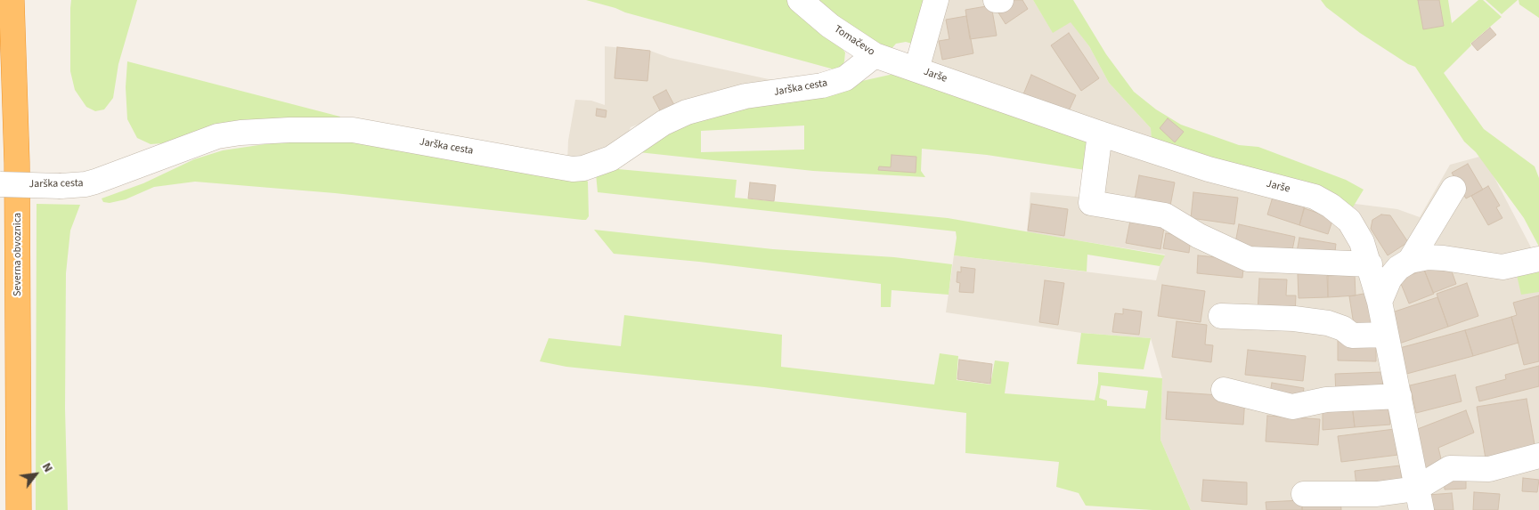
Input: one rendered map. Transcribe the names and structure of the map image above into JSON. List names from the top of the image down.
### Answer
{
  "streets": {
    "highway": ["Severna obvoznica"],
    "street": ["Tomačevo", "Jarše", "Jarška cesta"]
  },
  "crossings": [
    ["Tomačevo", "Jarše"],
    ["Tomačevo", "Jarška cesta"]
  ],
  "north": "top right"
}
